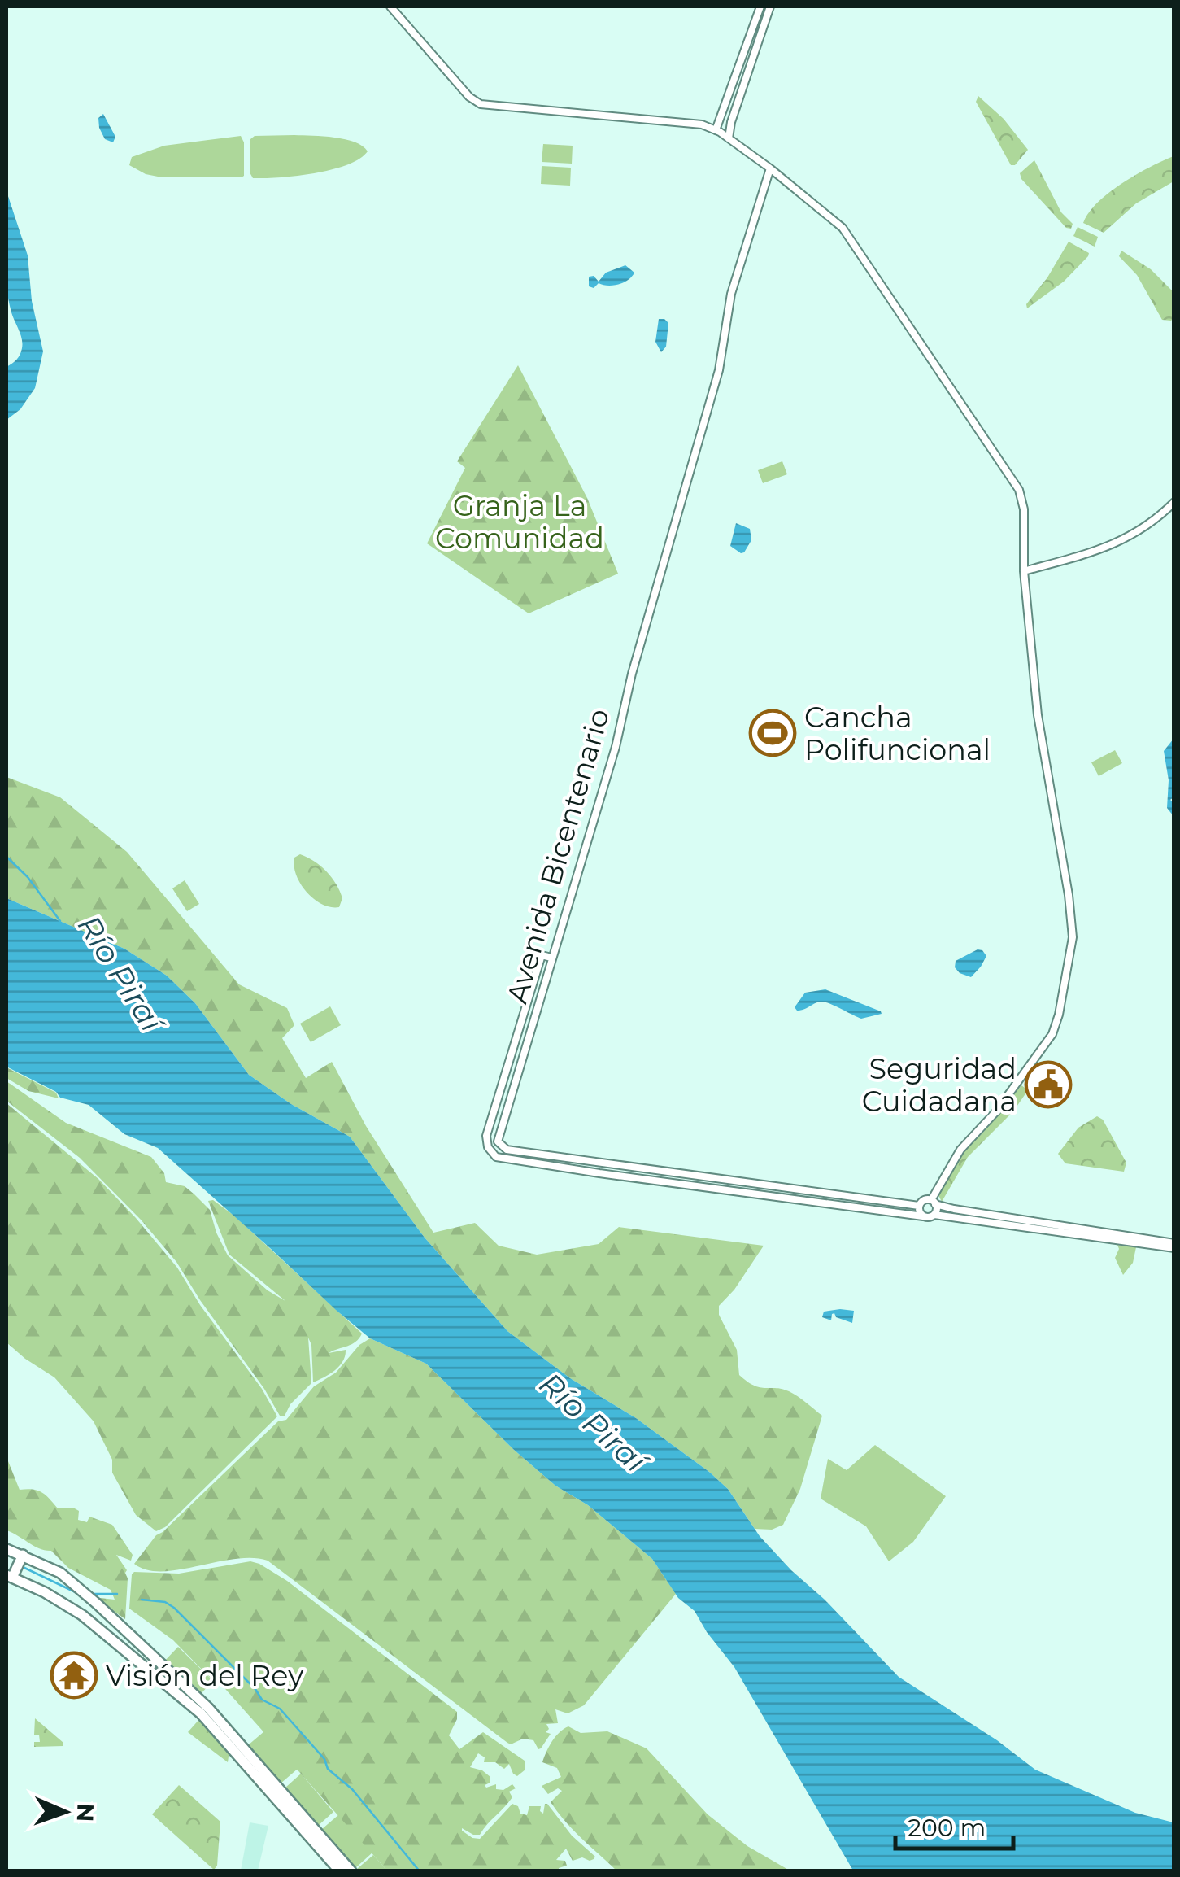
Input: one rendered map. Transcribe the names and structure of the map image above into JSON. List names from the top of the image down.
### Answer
{
  "streets": {
    "street": ["Avenida Bicentenario"]
  },
  "water": ["Río Piraí"],
  "parks": ["Granja La Comunidad"],
  "places": {
    "sports": ["Cancha Polifuncional"],
    "public building": ["Seguridad Cuidadana"],
    "temple": ["Visión del Rey"]
  },
  "scale_bar": "200 m",
  "north": "right"
}
